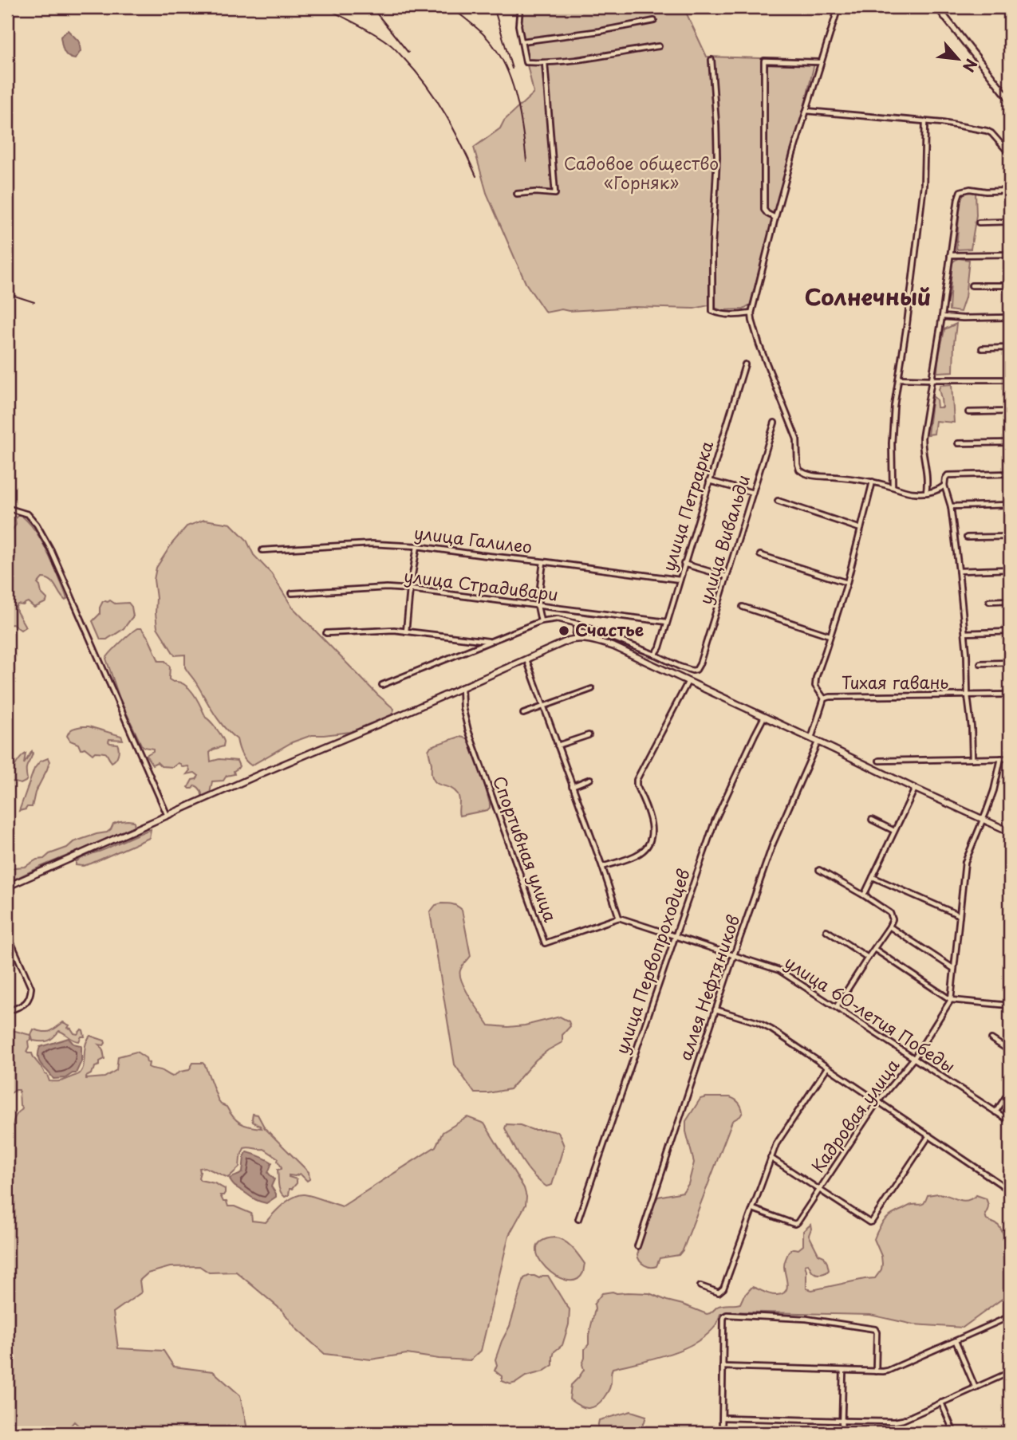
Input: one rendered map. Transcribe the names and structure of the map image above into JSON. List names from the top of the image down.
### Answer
{
  "streets": {
    "street": [
      "улица Петрарка",
      "улица Вивальди",
      "улица Галилео",
      "улица Страдивари",
      "Тихая гавань",
      "Спортивная улица",
      "улица Первопроходцев",
      "аллея Нефтяников",
      "улица 60-летия Победы",
      "Кадровая улица"
    ]
  },
  "crossings": [
    ["улица Петрарка", "улица Вивальди"],
    ["улица Петрарка", "улица Галилео"],
    ["улица Петрарка", "улица Страдивари"],
    ["Спортивная улица", "улица 60-летия Победы"],
    ["улица Первопроходцев", "улица 60-летия Победы"],
    ["аллея Нефтяников", "улица 60-летия Победы"],
    ["улица 60-летия Победы", "Кадровая улица"]
  ],
  "districts": ["Солнечный"],
  "parks": ["Садовое общество «Горняк»"],
  "places": ["Счастье"],
  "north": "bottom right"
}
